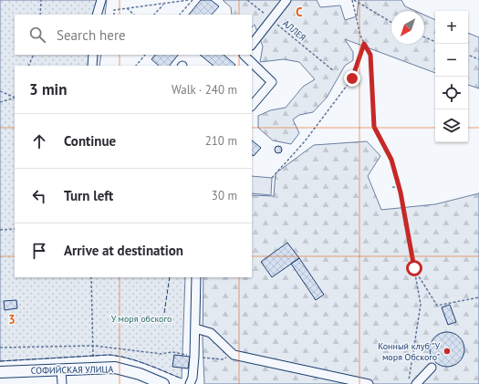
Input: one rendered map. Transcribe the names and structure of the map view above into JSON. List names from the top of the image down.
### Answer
{
  "streets": {
    "main road": ["СОФИЙСКАЯ УЛИЦА"],
    "path": ["АЛЛЕЯ"]
  },
  "parks": ["У моря обского"],
  "places": ["Конный клуб \"У моря Обского\""],
  "north": "bottom left",
  "page": {
    "map_buttons": ["+", "−"],
    "search": "Search here",
    "heading": ["3 min", "Walk · 240 m"],
    "list": [
      ["Continue", "210 m"],
      ["Turn left", "30 m"],
      "Arrive at destination"
    ]
  },
  "grid": {
    "columns": ["C"],
    "rows": ["3"]
  }
}
